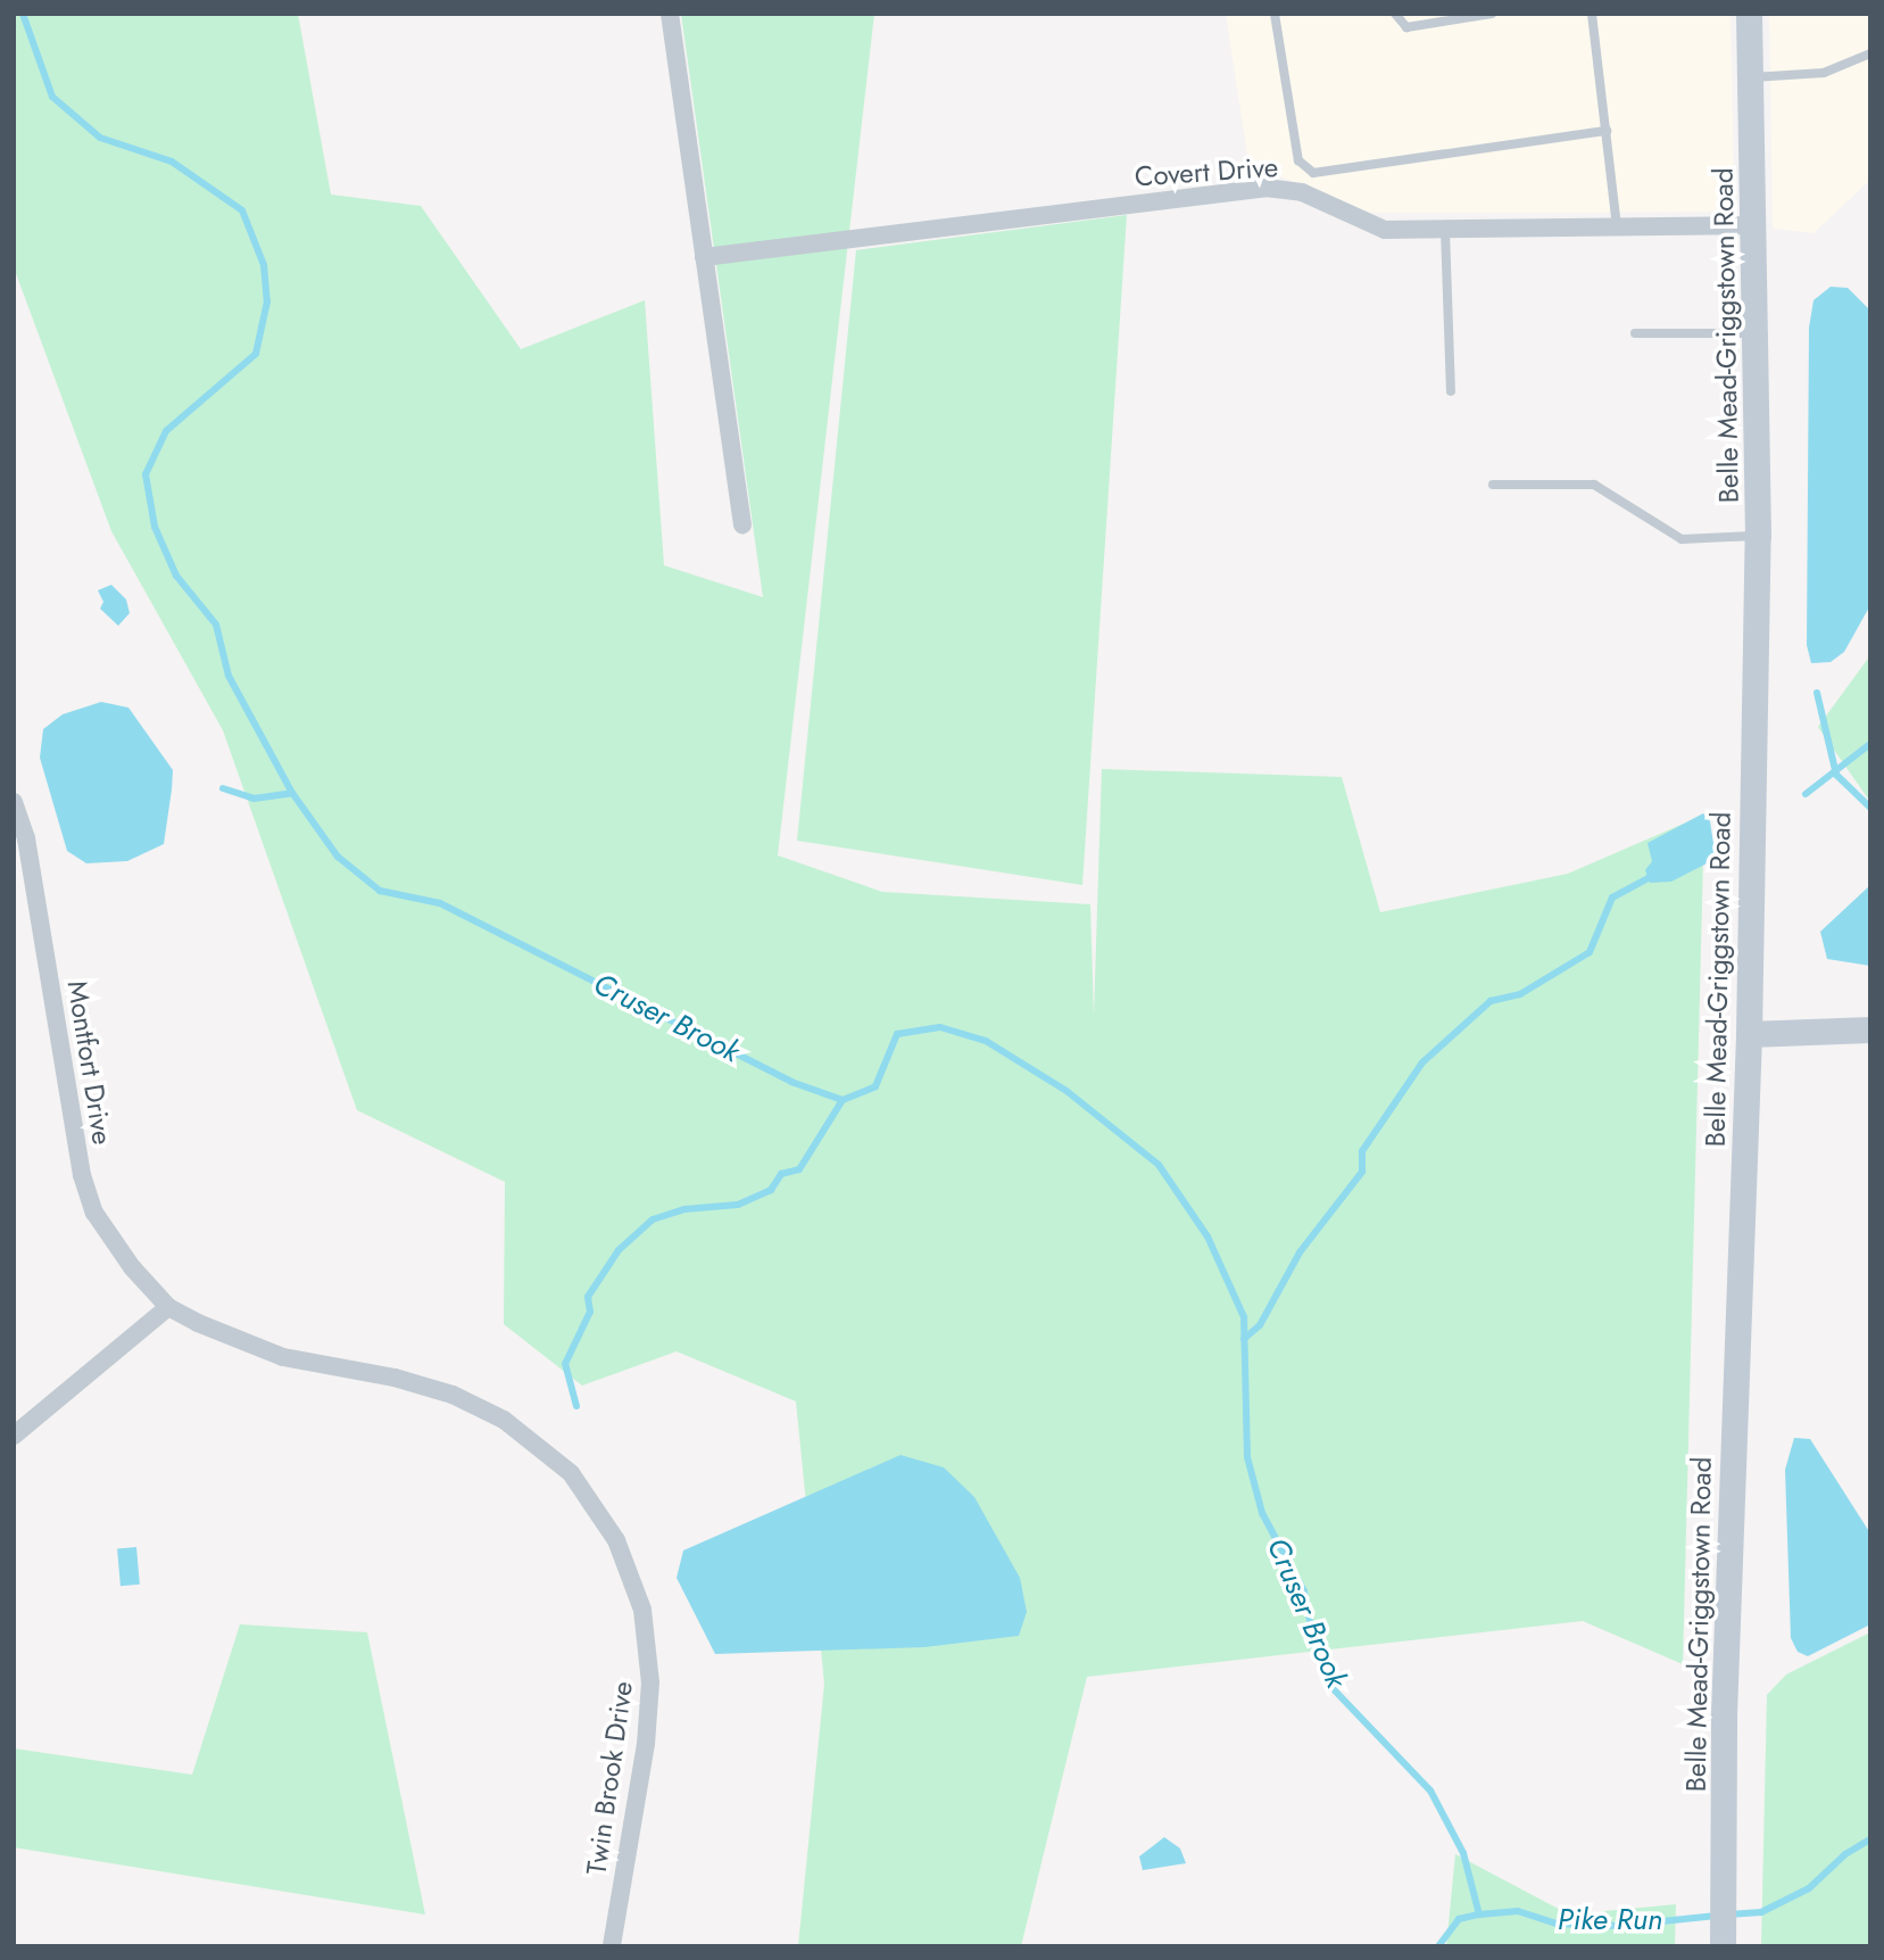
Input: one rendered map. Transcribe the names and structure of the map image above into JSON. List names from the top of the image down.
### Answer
{
  "streets": {
    "street": [
      "Covert Drive",
      "Belle Mead-Griggstown Road",
      "Montfort Drive",
      "Twin Brook Drive"
    ]
  },
  "crossings": [
    ["Covert Drive", "Belle Mead-Griggstown Road"],
    ["Montfort Drive", "Twin Brook Drive"]
  ],
  "water": ["Cruser Brook", "Pike Run"]
}
